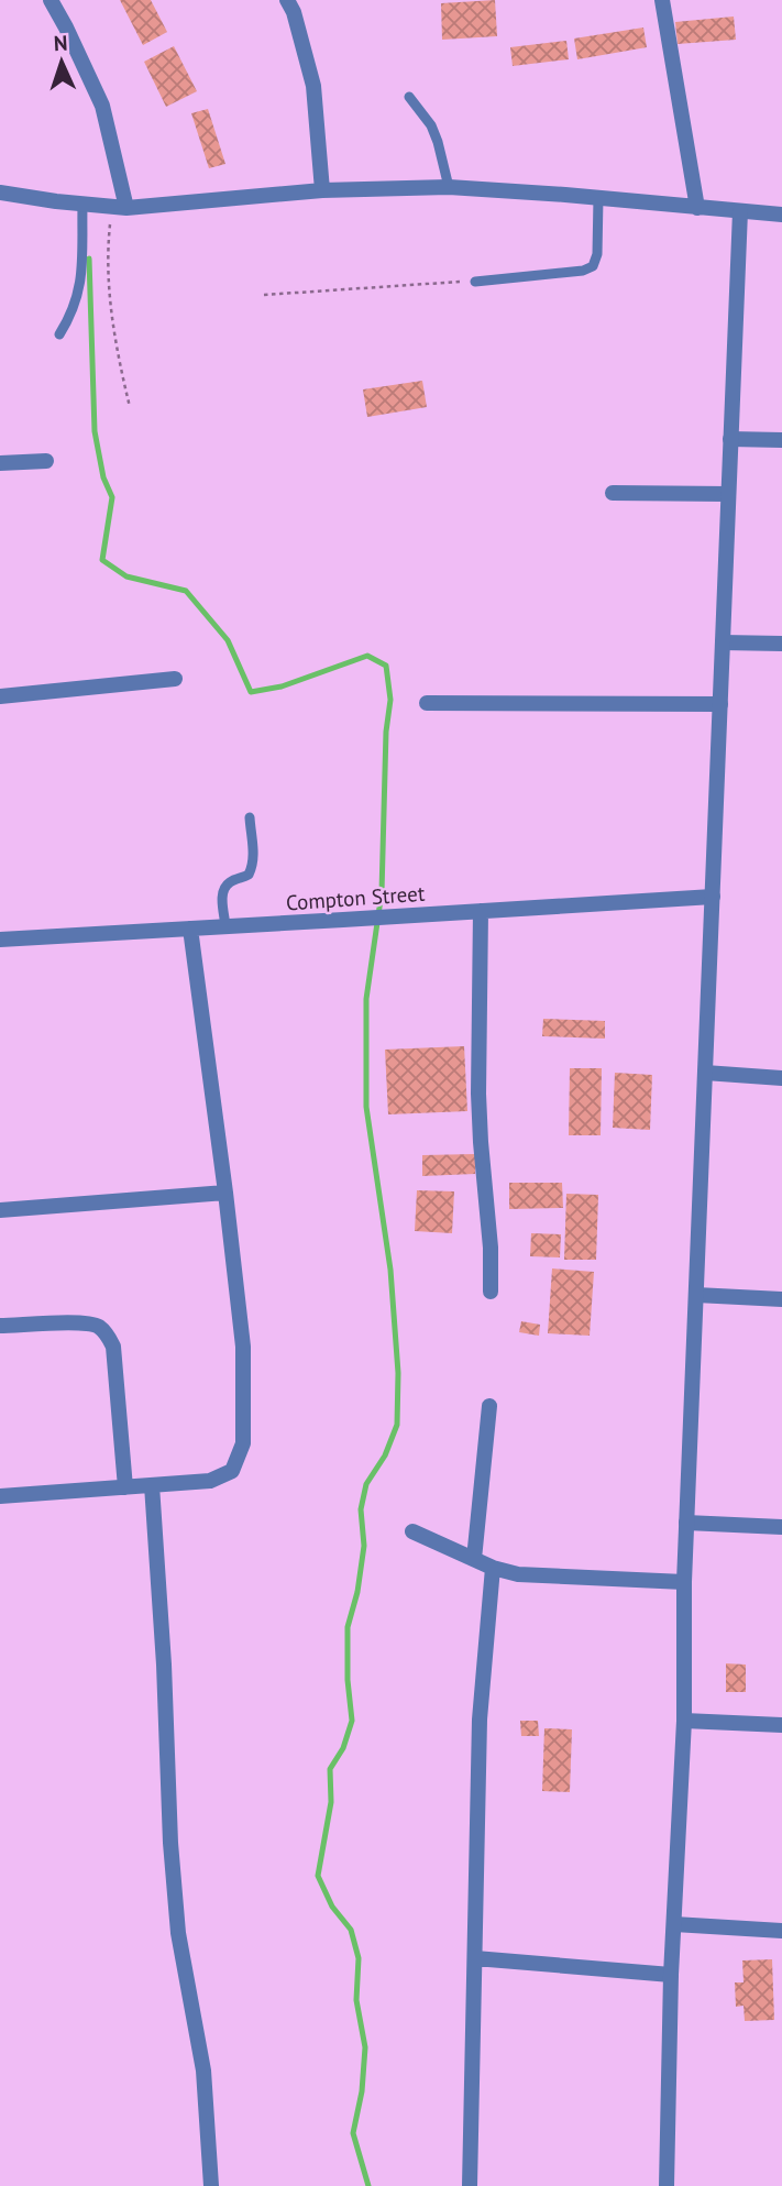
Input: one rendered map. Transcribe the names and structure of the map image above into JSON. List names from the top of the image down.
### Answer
{
  "streets": {
    "street": ["Compton Street"]
  },
  "north": "top"
}
